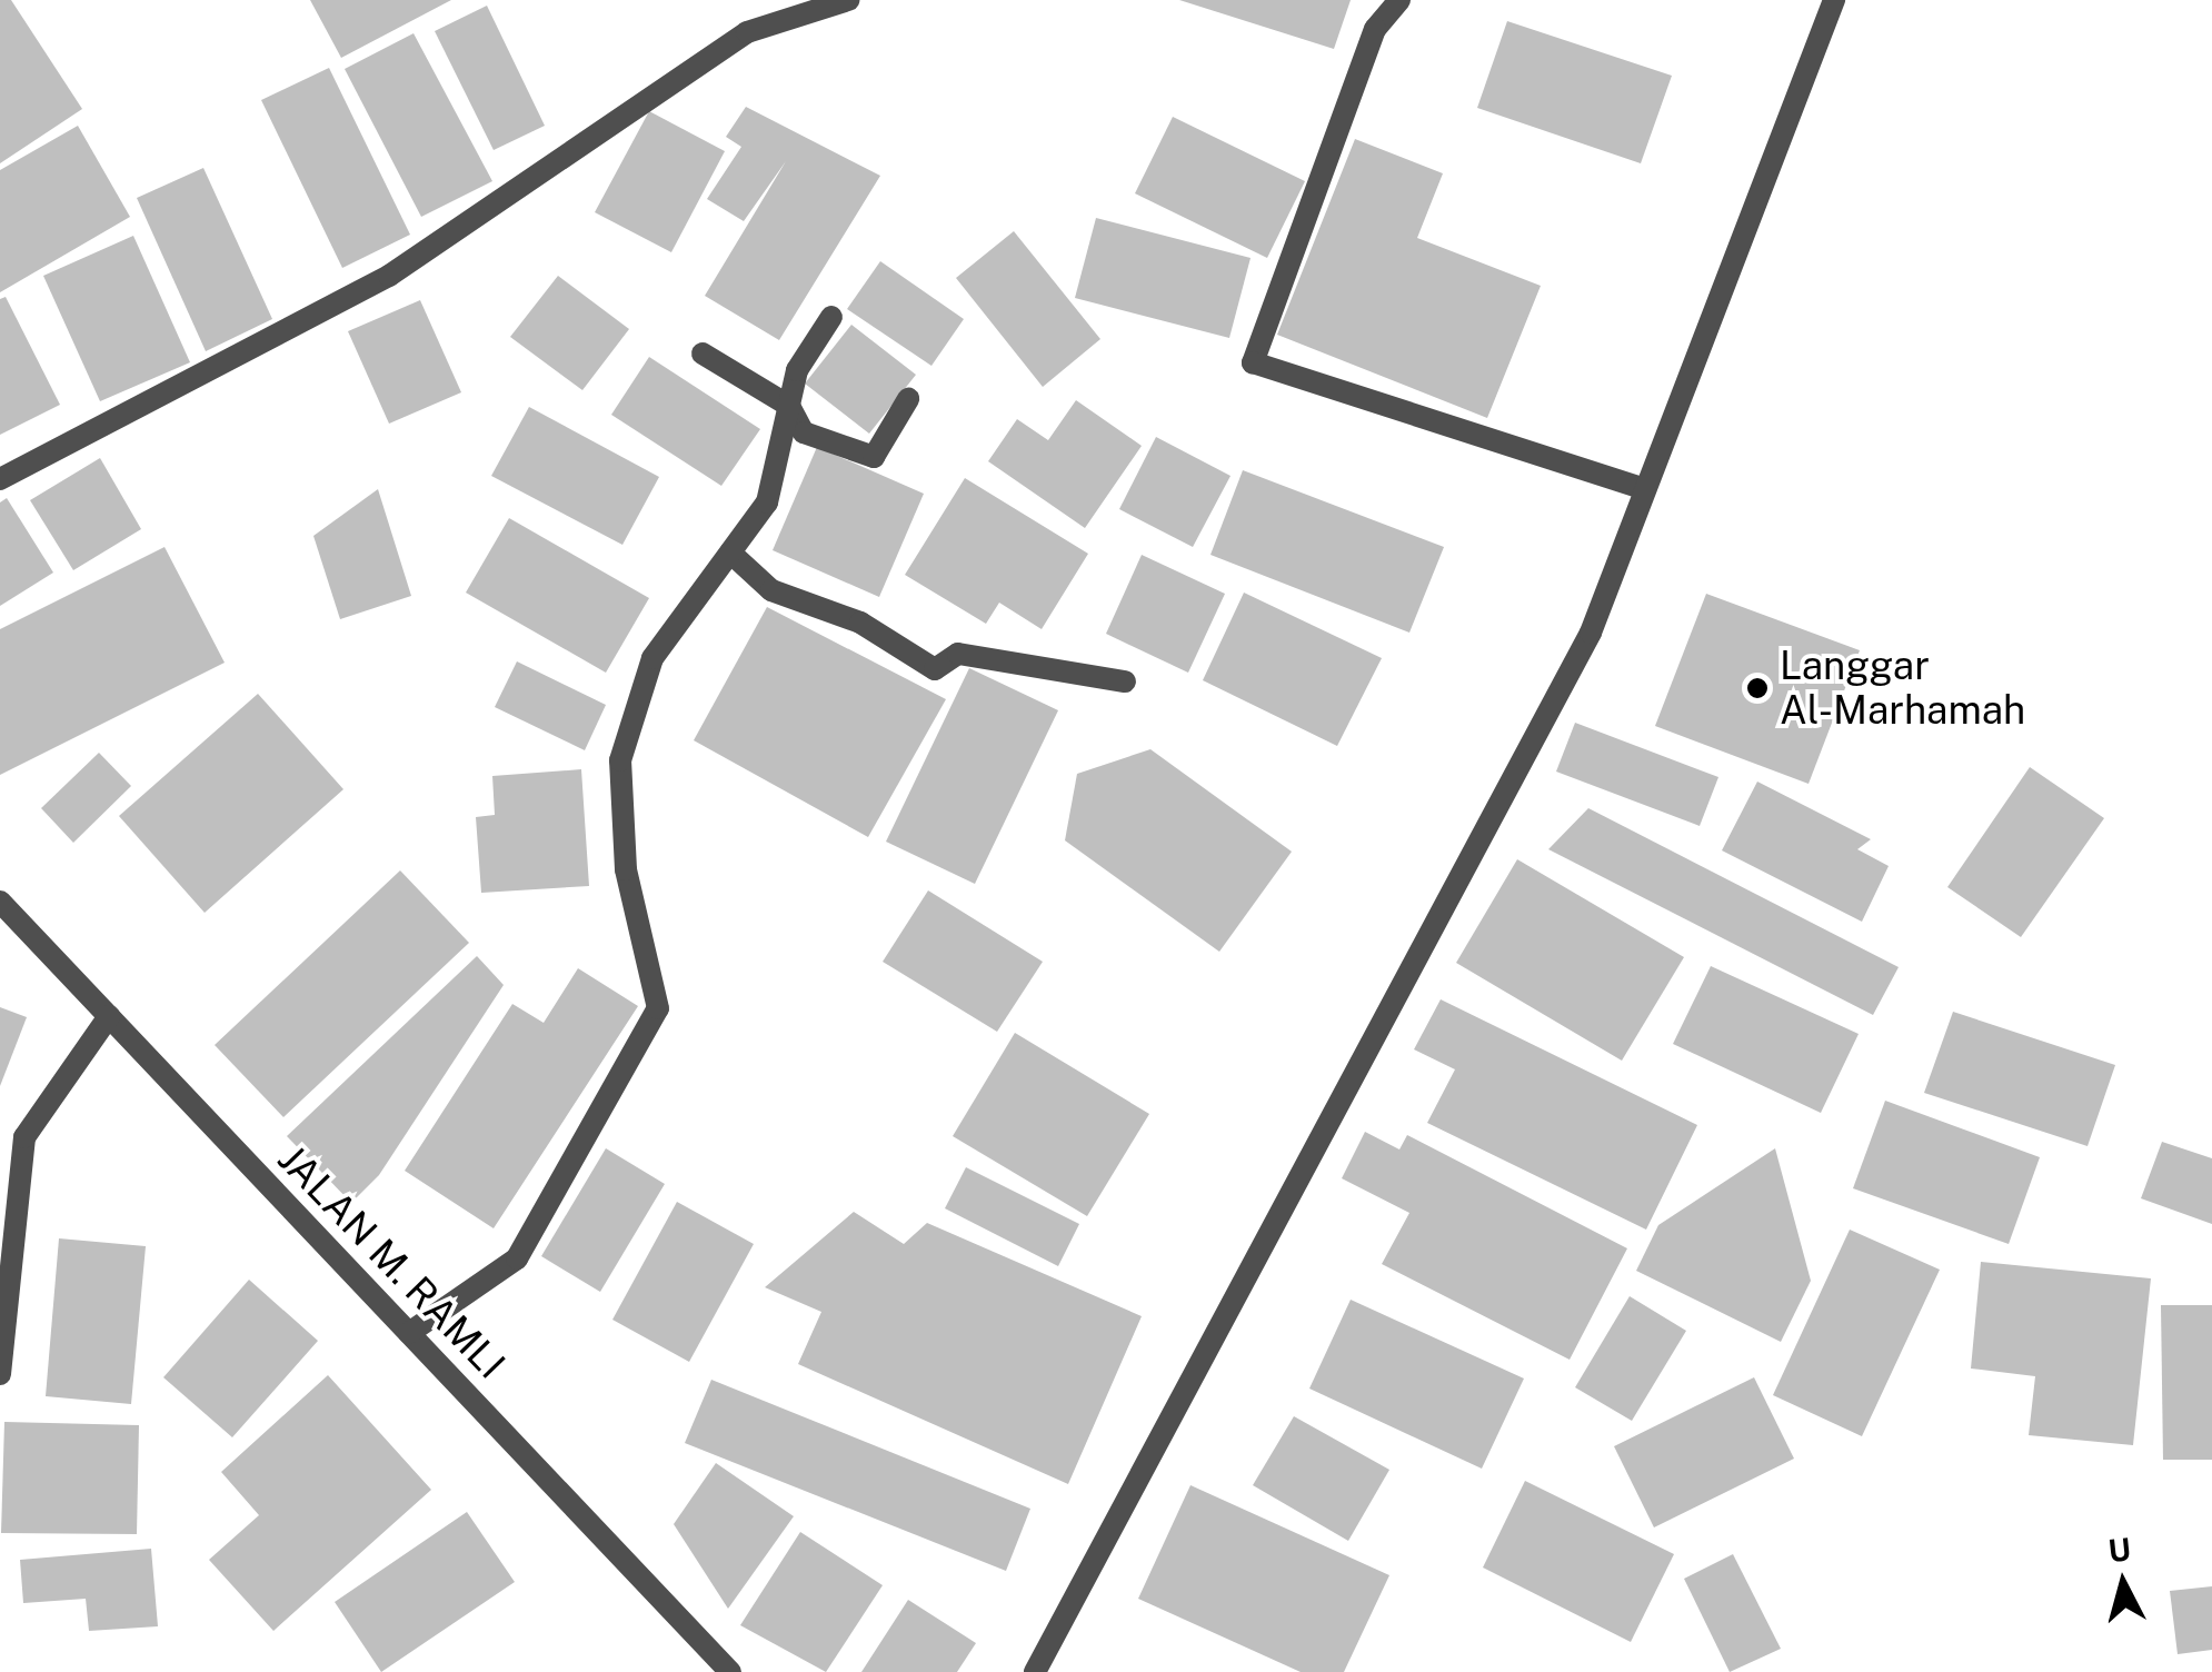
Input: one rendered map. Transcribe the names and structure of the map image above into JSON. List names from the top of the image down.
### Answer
{
  "streets": {
    "street": ["JALAN M. RAMLI"]
  },
  "places": ["Langgar Al-Marhamah"],
  "north": "top"
}
